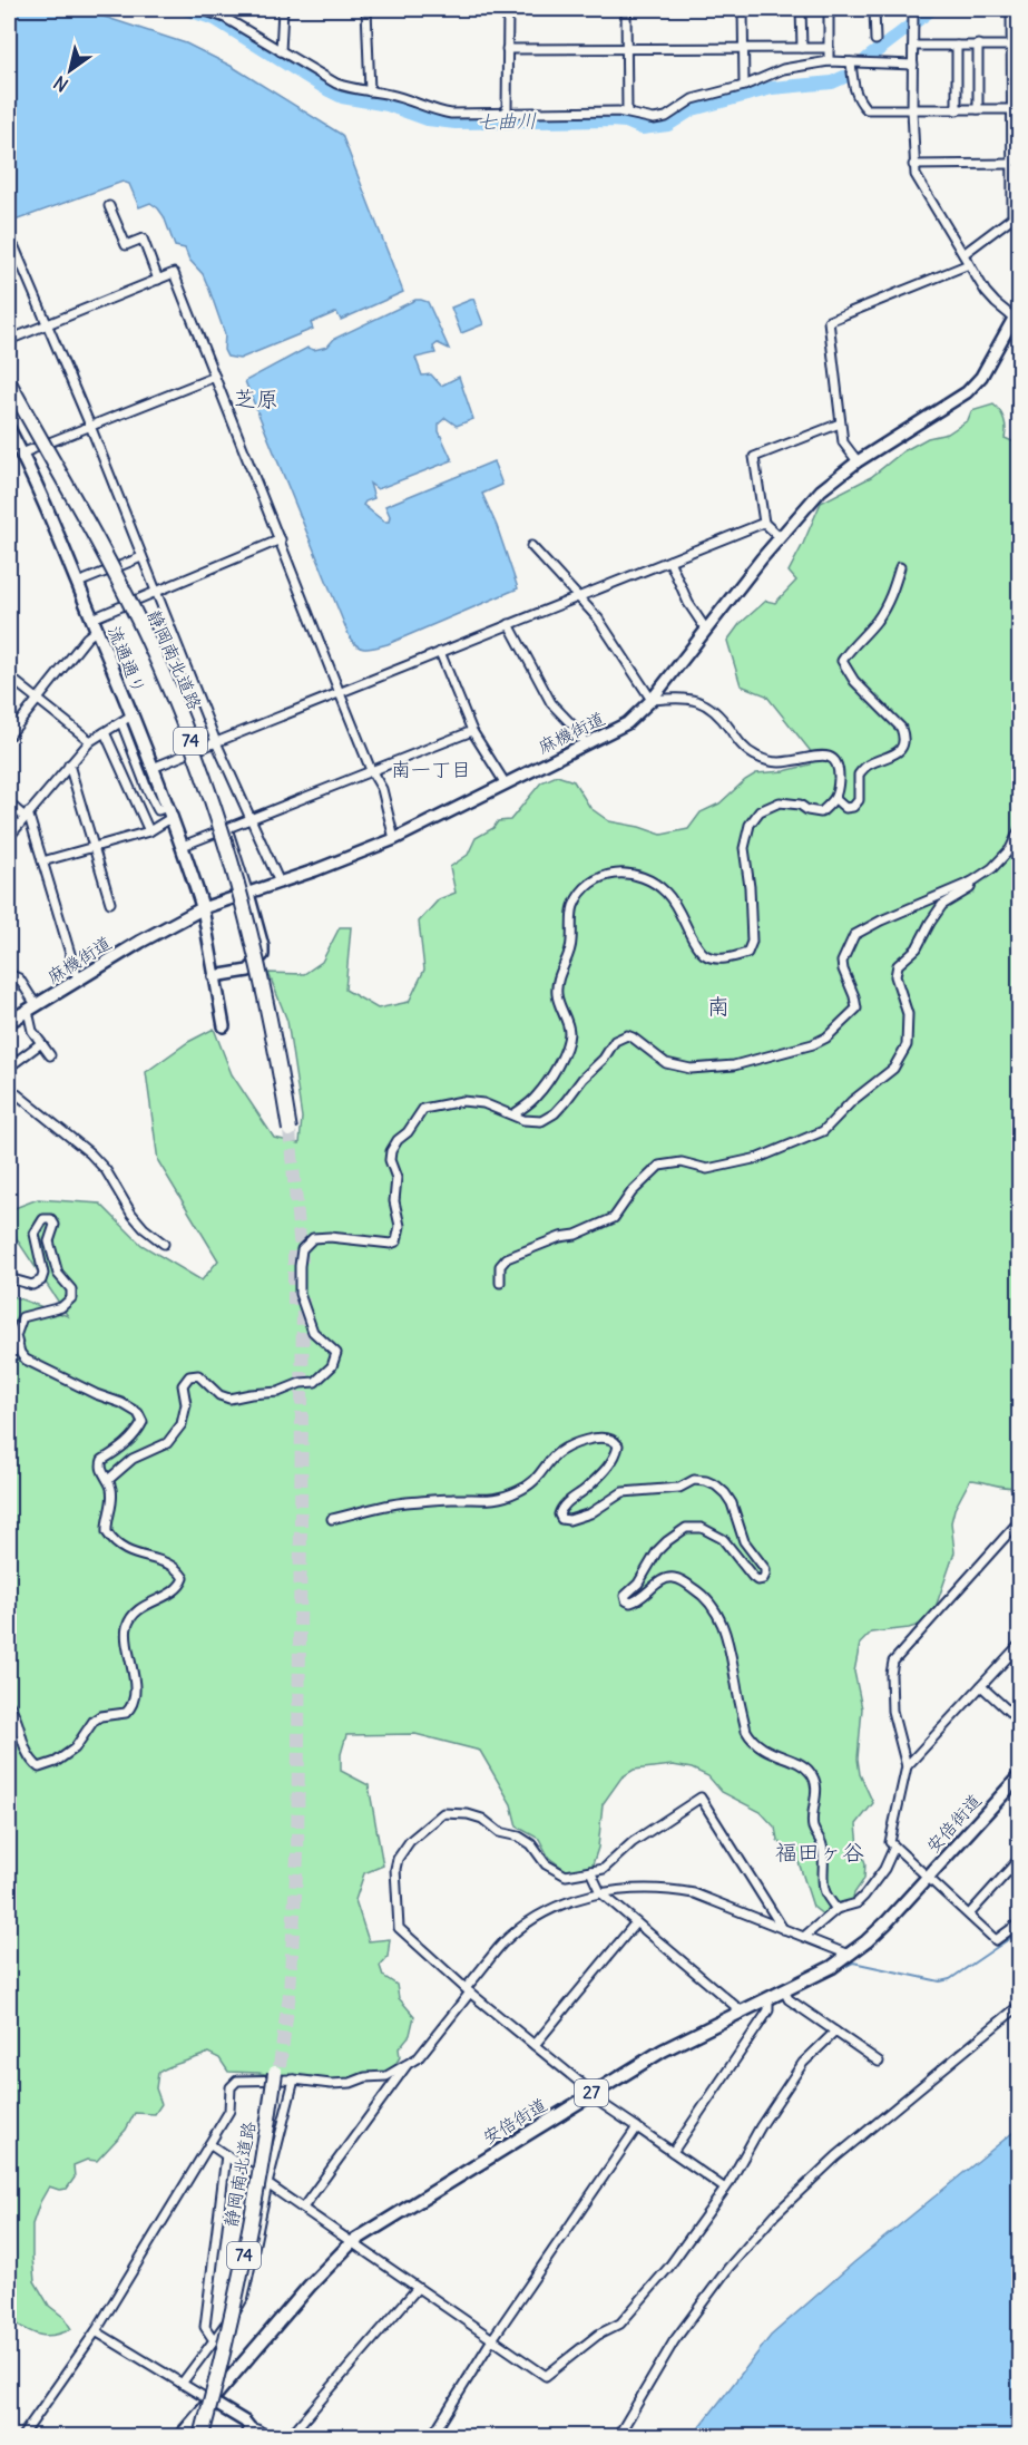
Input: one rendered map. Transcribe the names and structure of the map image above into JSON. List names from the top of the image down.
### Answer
{
  "streets": {
    "highway": ["静岡南北道路", "74"],
    "main road": [
      "流通通り",
      "麻機街道",
      "安倍街道",
      "27"
    ]
  },
  "crossings": [
    ["流通通り", "麻機街道"]
  ],
  "districts": [
    "芝原",
    "南一丁目",
    "南",
    "福田ヶ谷"
  ],
  "water": ["七曲川"],
  "north": "bottom left"
}
